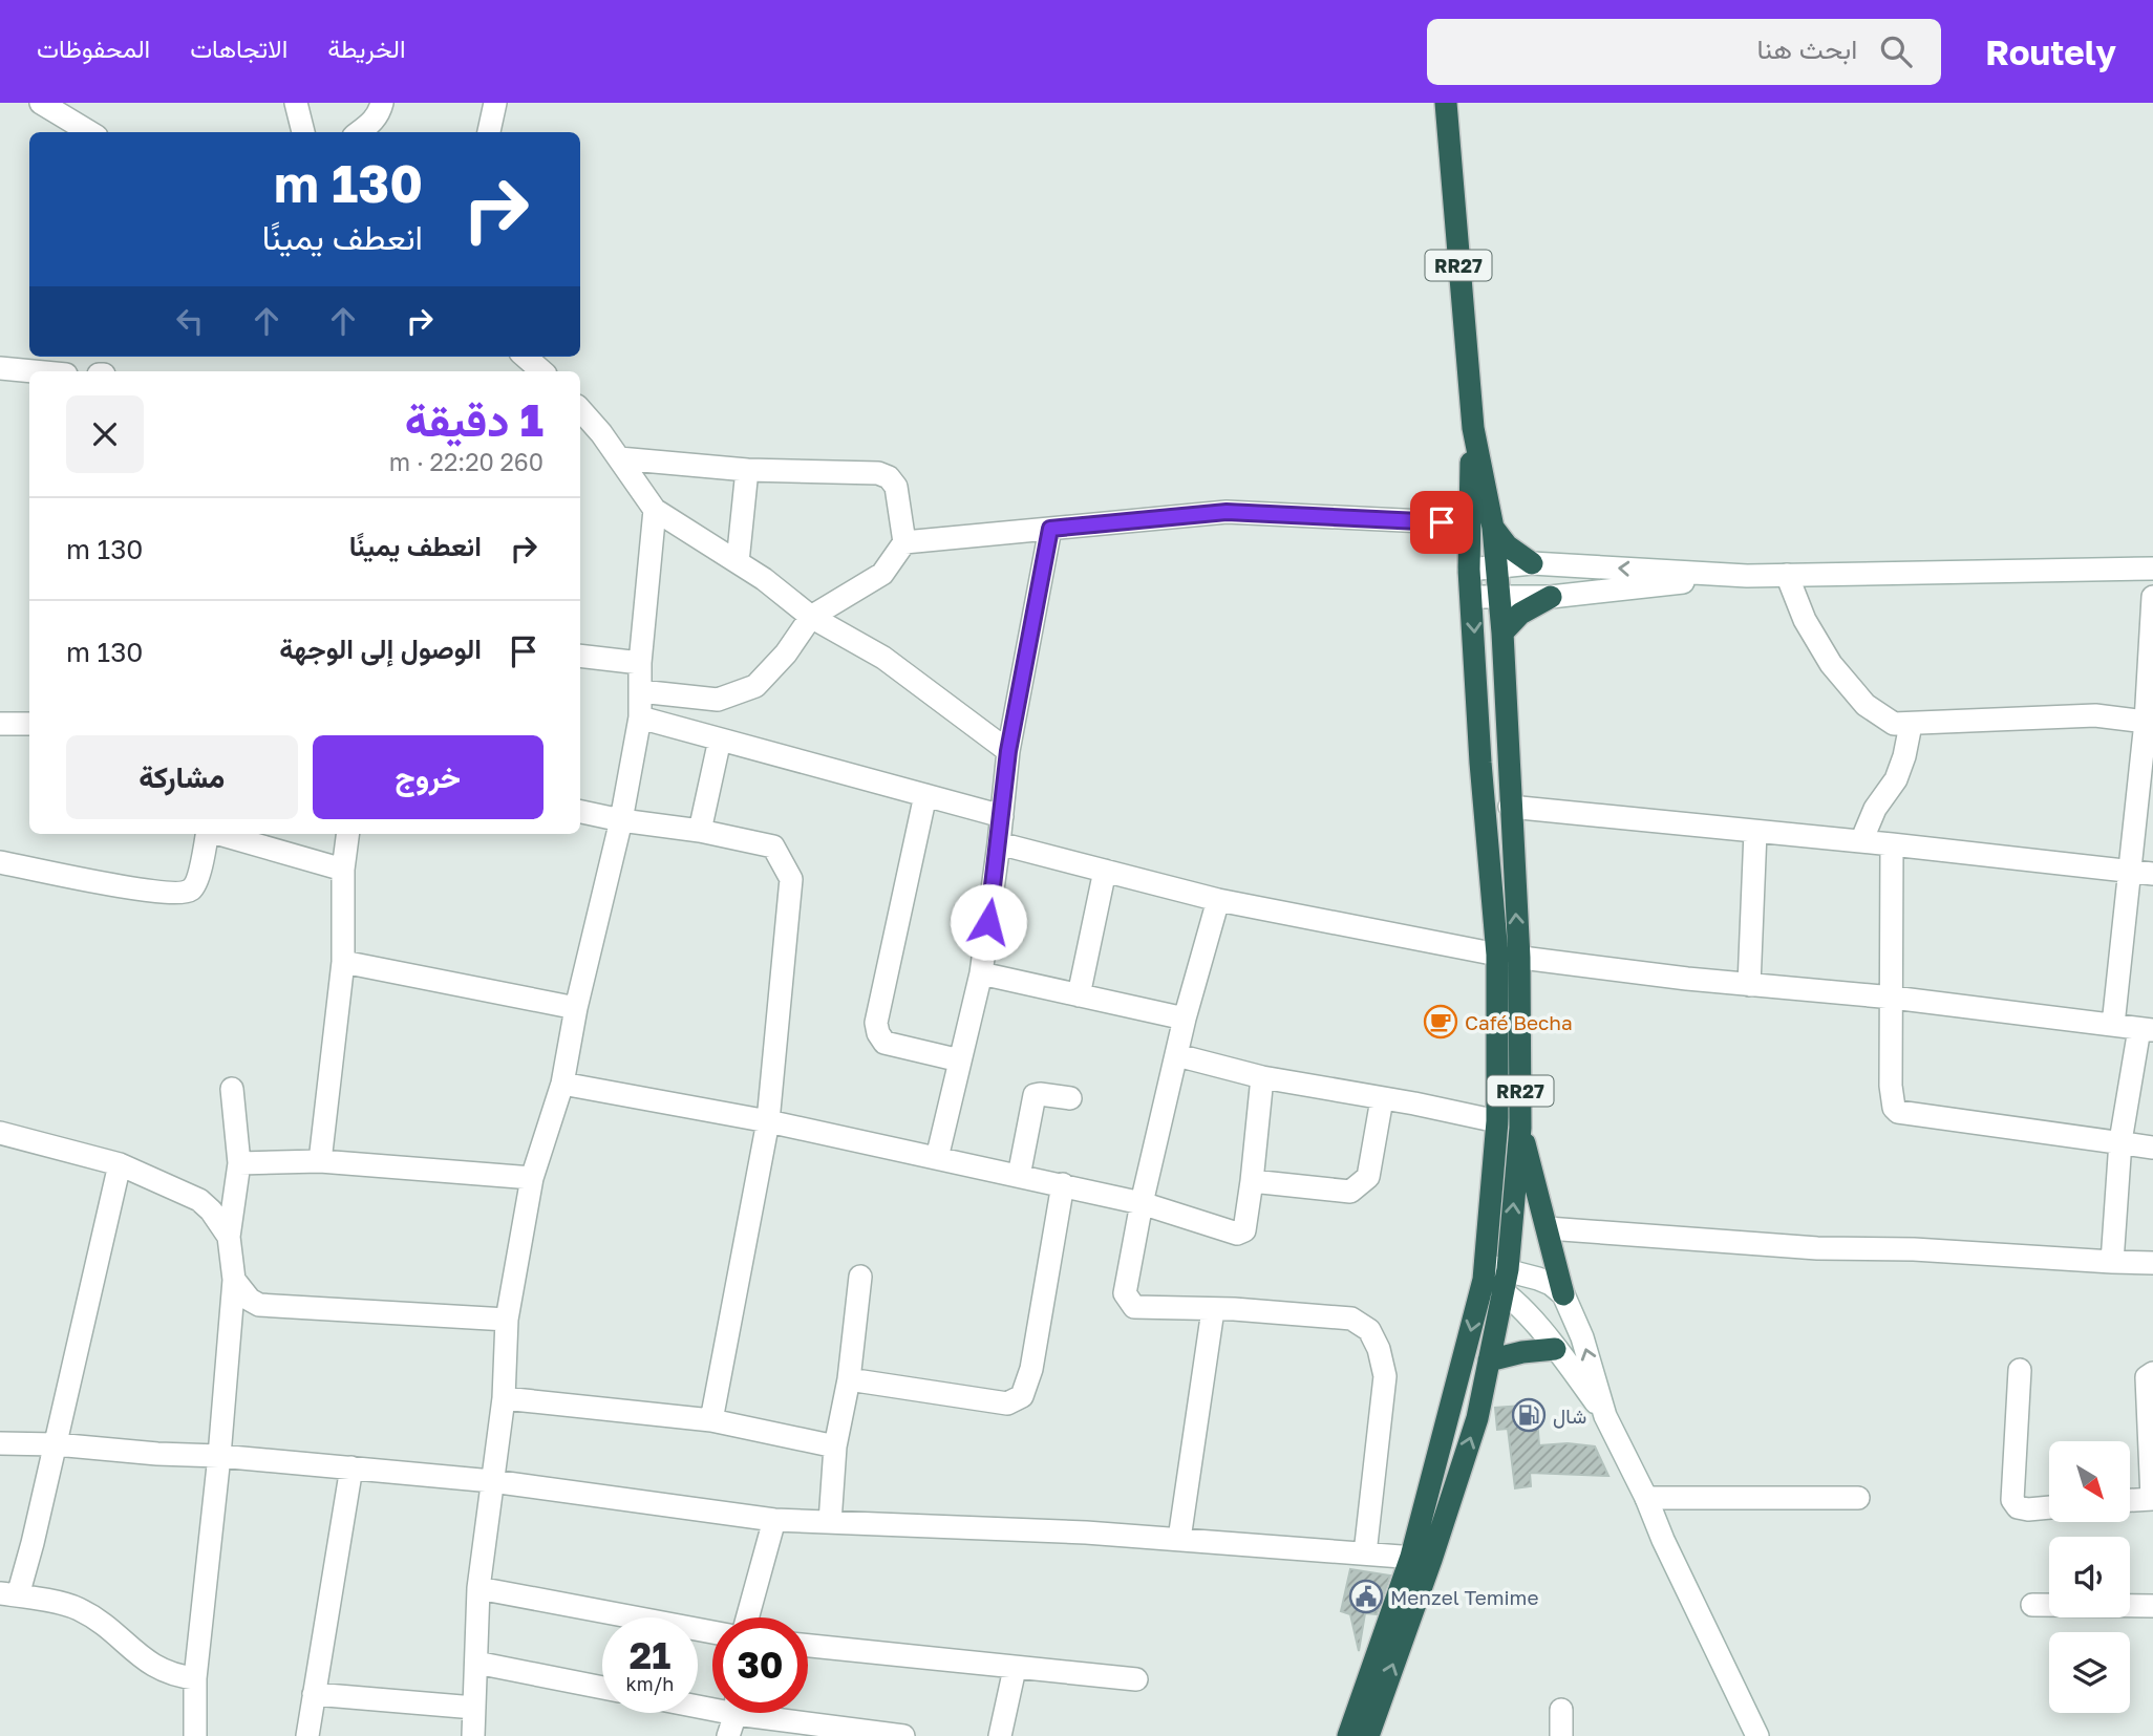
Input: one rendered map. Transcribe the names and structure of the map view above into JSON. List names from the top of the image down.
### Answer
{
  "streets": {
    "highway": ["RR27"]
  },
  "places": {
    "cafe": ["Café Becha"],
    "fuel station": ["شال"],
    "public building": ["Menzel Temime"]
  },
  "north": "bottom right",
  "page": {
    "header": "Routely",
    "search": "ابحث هنا",
    "nav": ["الخريطة", "الاتجاهات", "المحفوظات"],
    "turn": ["130 m", "انعطف يمينًا"],
    "heading": ["1 دقيقة", "260 m · 22:20"],
    "list": [
      {
        "name": "انعطف يمينًا",
        "value": "130 m"
      },
      {
        "name": "الوصول إلى الوجهة",
        "value": "130 m"
      }
    ],
    "buttons": ["خروج", "مشاركة"],
    "speed": "21 km/h",
    "limit": "30"
  }
}
